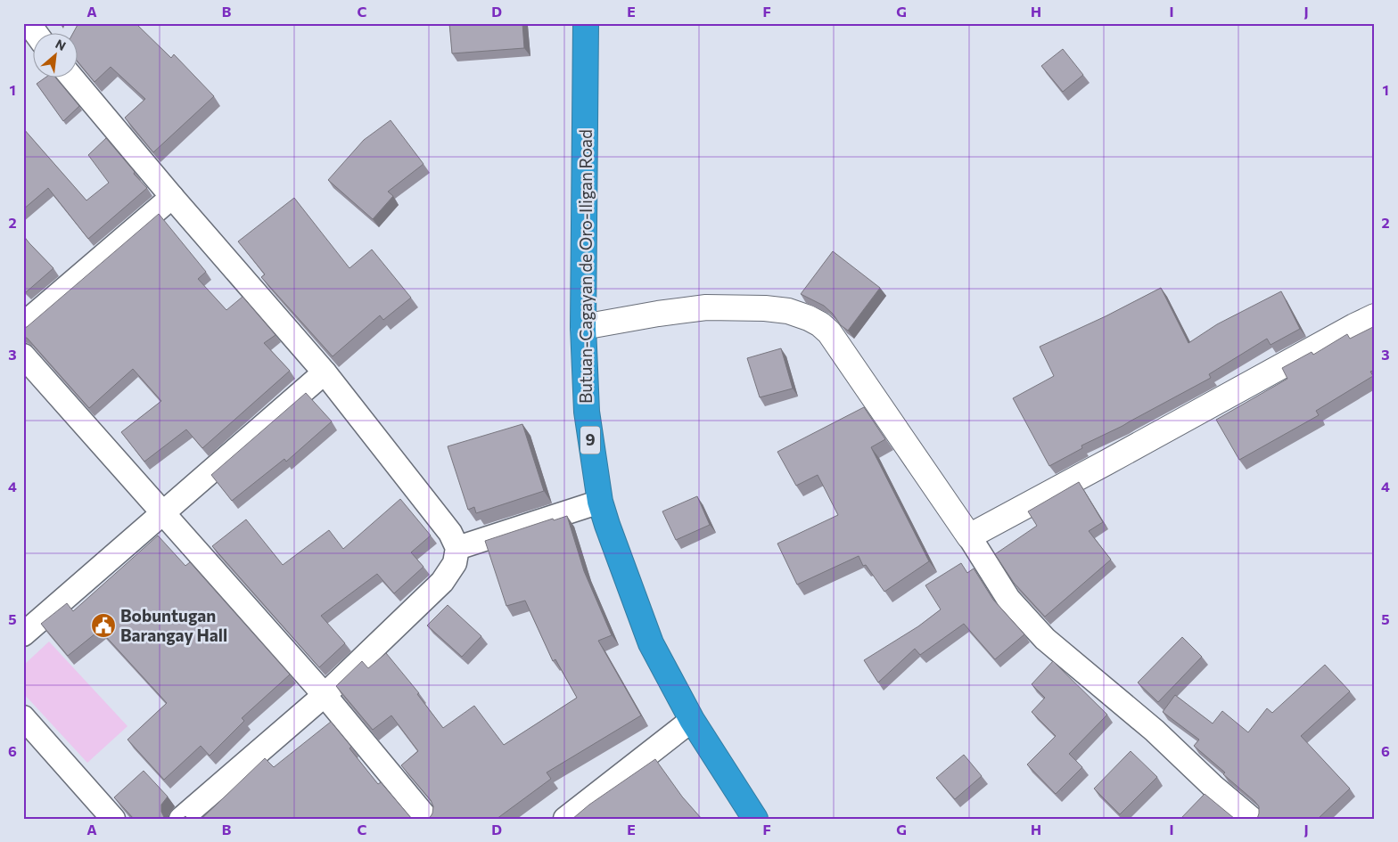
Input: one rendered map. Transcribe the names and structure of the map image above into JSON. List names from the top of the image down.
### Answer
{
  "streets": {
    "highway": ["Butuan-Cagayan de Oro-Iligan Road", "9"]
  },
  "places": {
    "public building": ["Bobuntugan Barangay Hall"]
  },
  "north": "top right",
  "grid": {
    "columns": [
      "A",
      "B",
      "C",
      "D",
      "E",
      "F",
      "G",
      "H",
      "I",
      "J"
    ],
    "rows": [
      "1",
      "2",
      "3",
      "4",
      "5",
      "6"
    ]
  }
}
